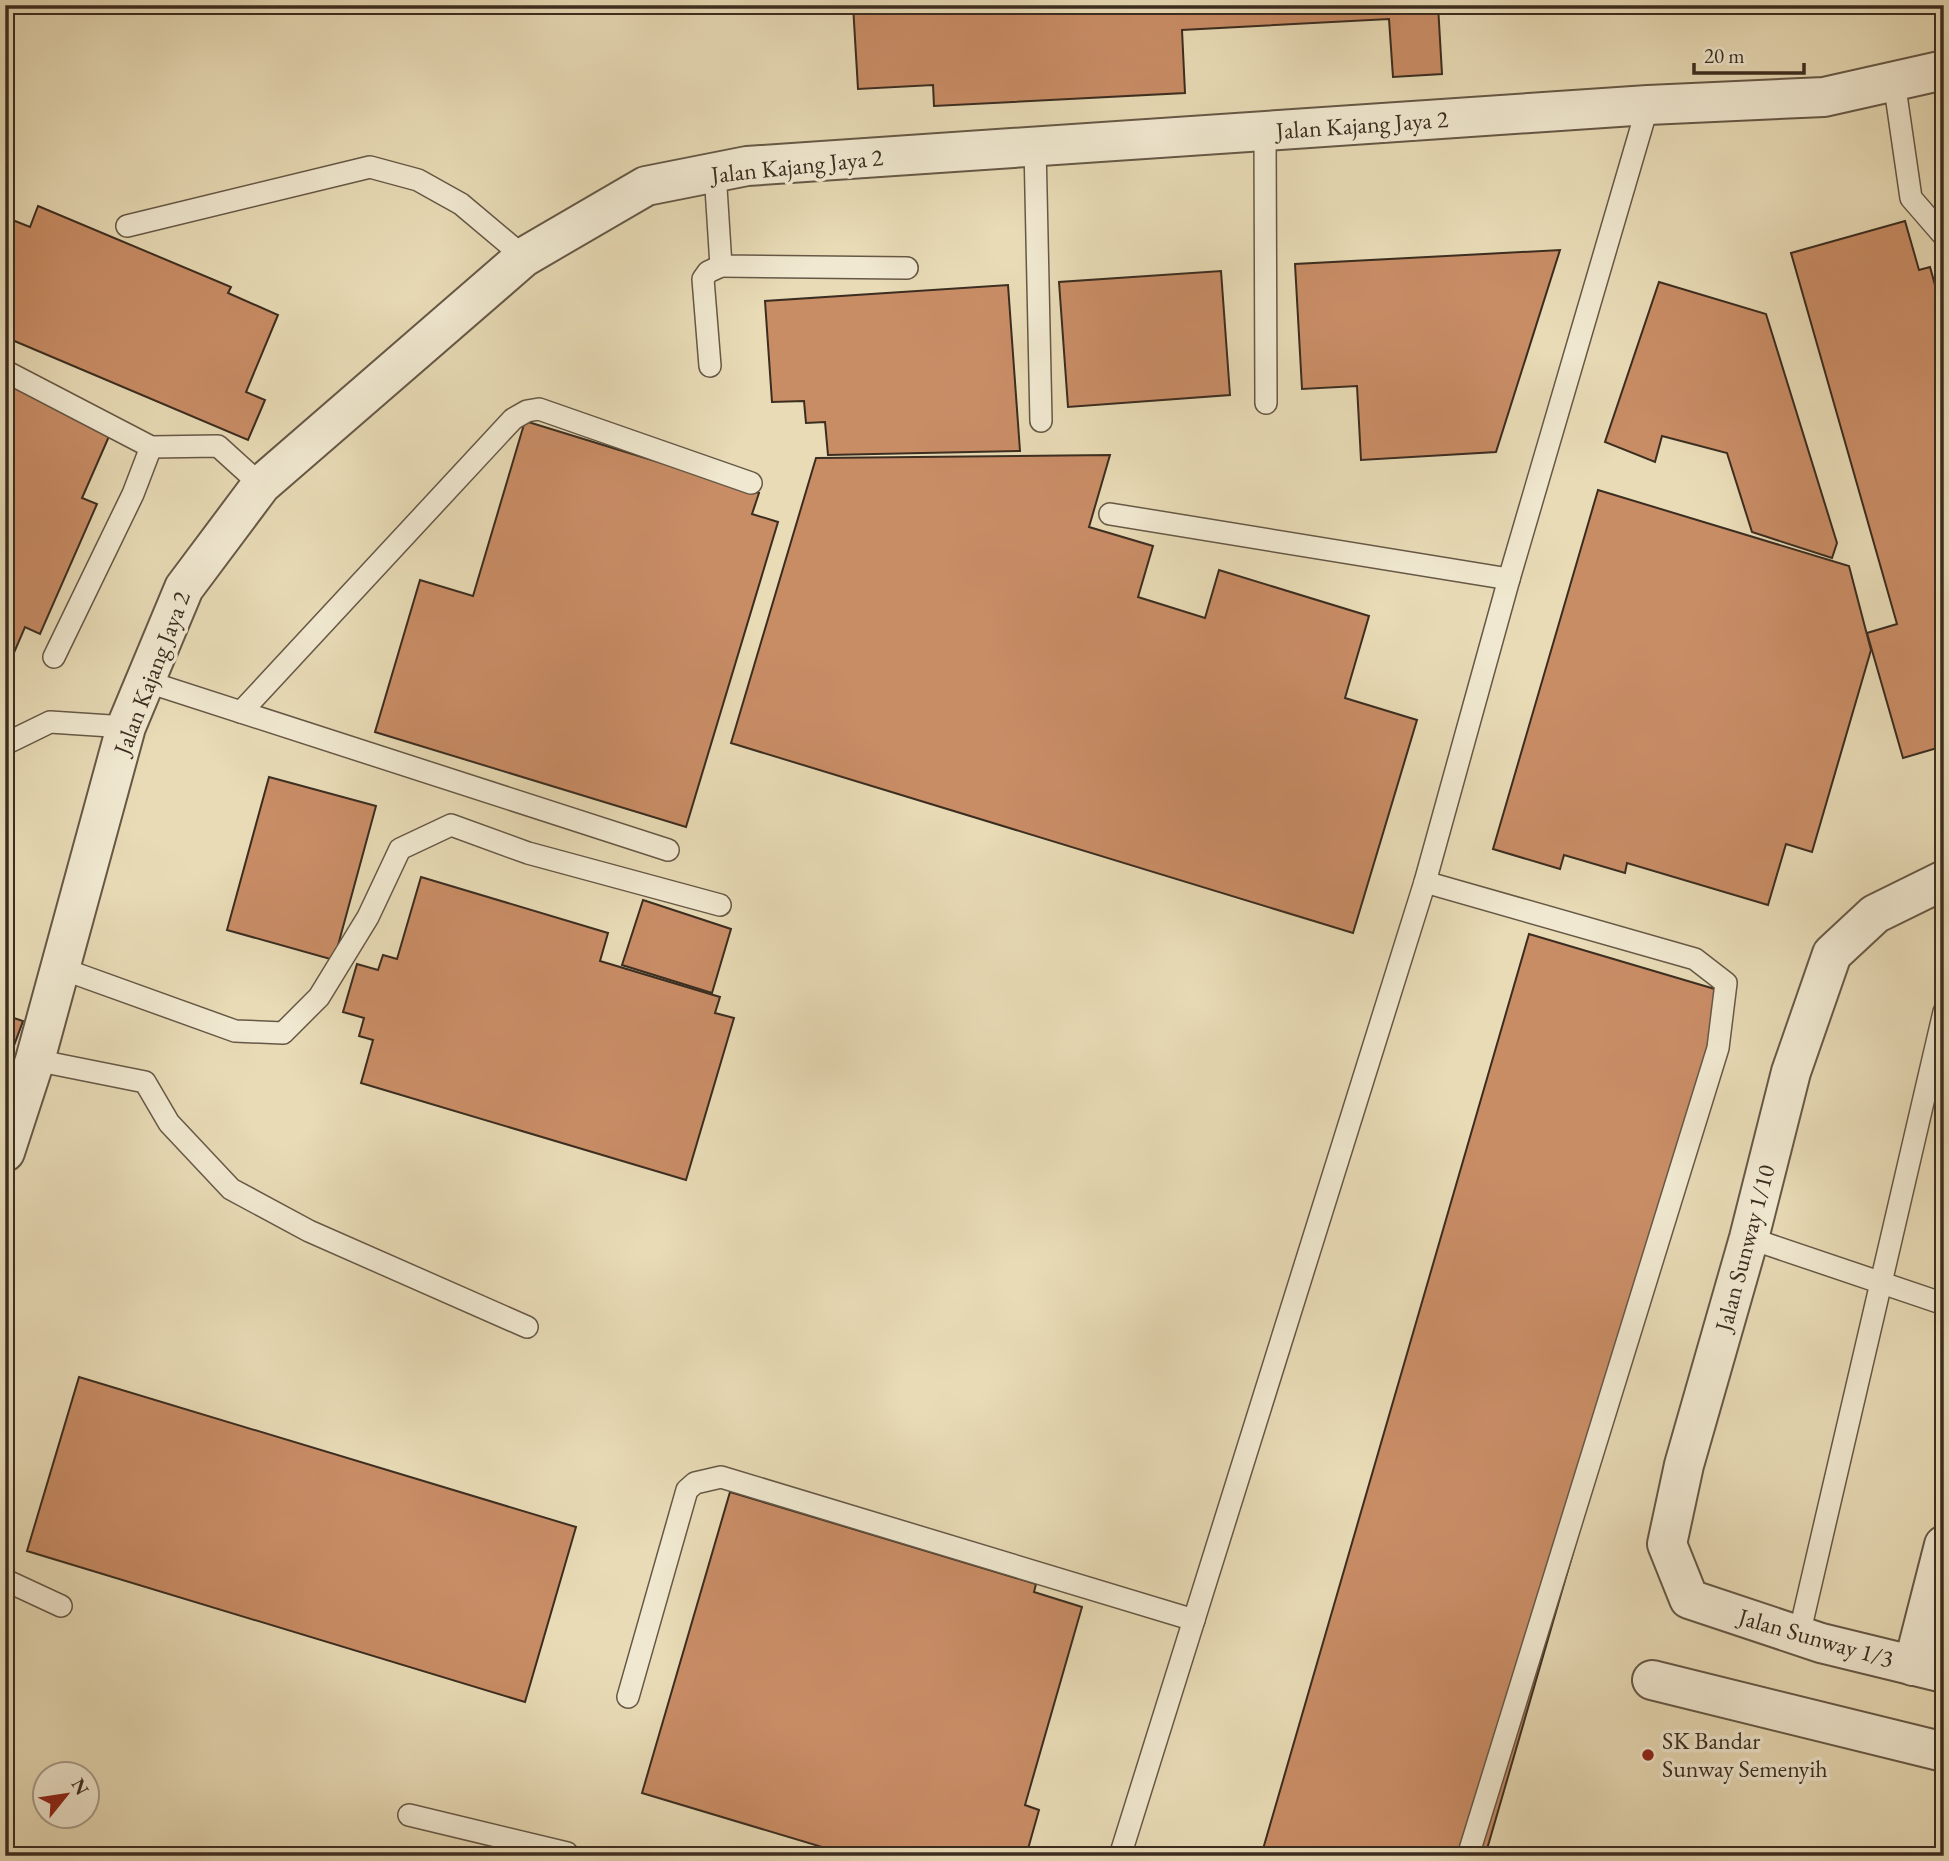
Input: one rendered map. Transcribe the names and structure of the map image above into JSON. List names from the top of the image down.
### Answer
{
  "streets": {
    "street": ["Jalan Kajang Jaya 2", "Jalan Sunway 1/10", "Jalan Sunway 1/3"]
  },
  "crossings": [
    ["Jalan Sunway 1/10", "Jalan Sunway 1/3"]
  ],
  "places": ["SK Bandar Sunway Semenyih"],
  "scale_bar": "20 m",
  "north": "top right"
}
